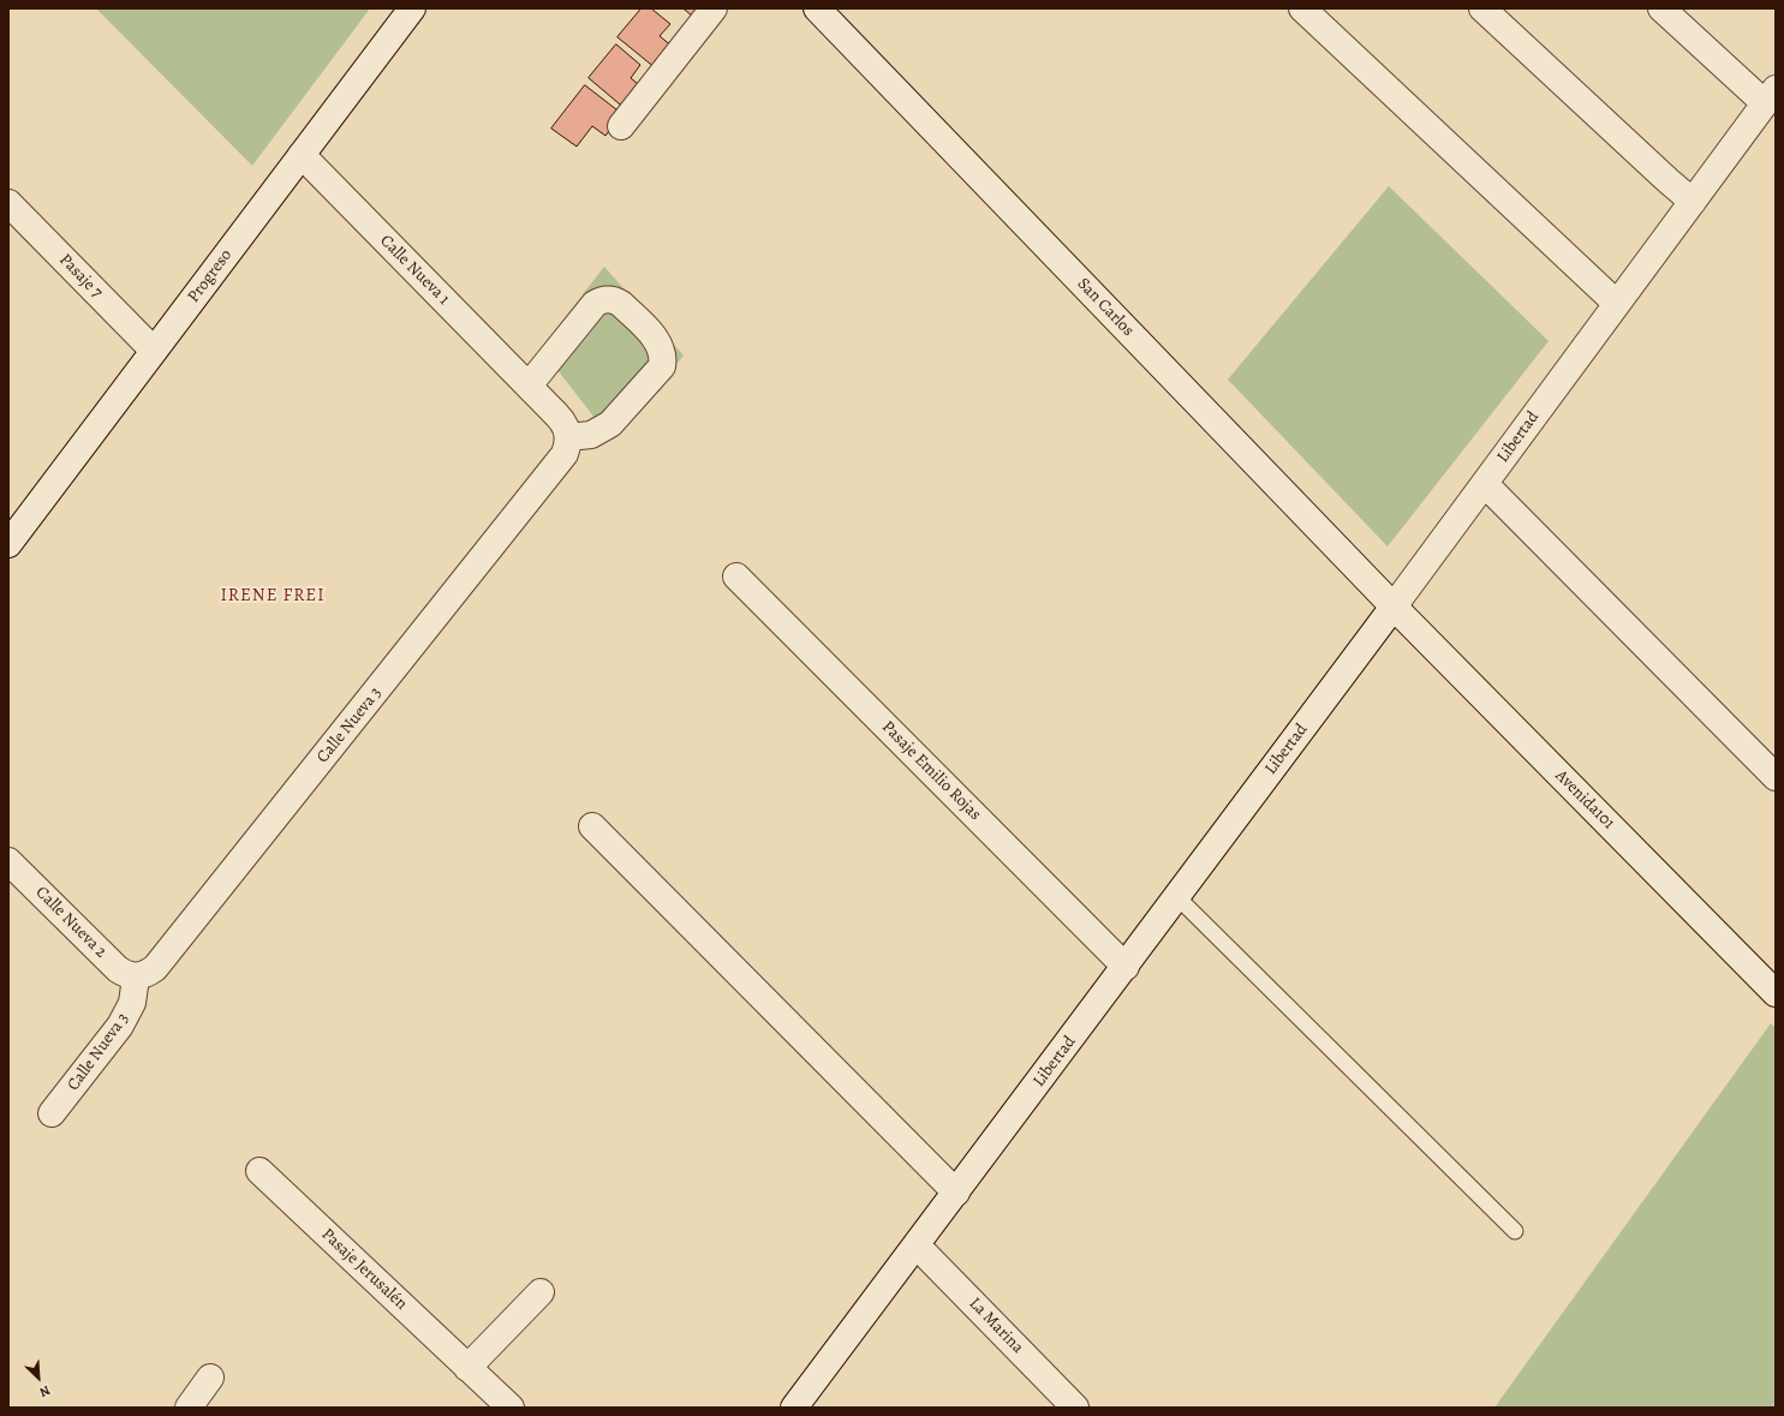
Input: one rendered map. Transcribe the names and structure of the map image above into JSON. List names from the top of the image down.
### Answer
{
  "streets": {
    "street": [
      "Calle Nueva 1",
      "Pasaje 7",
      "Progreso",
      "San Carlos",
      "Libertad",
      "Calle Nueva 3",
      "Pasaje Emilio Rojas",
      "Avenida101",
      "Calle Nueva 2",
      "Pasaje Jerusalén",
      "La Marina"
    ]
  },
  "crossings": [
    ["Calle Nueva 1", "Progreso"],
    ["Calle Nueva 1", "Calle Nueva 3"],
    ["Pasaje 7", "Progreso"],
    ["San Carlos", "Libertad"],
    ["San Carlos", "Avenida101"],
    ["Libertad", "Pasaje Emilio Rojas"],
    ["Libertad", "Avenida101"],
    ["Libertad", "La Marina"],
    ["Calle Nueva 3", "Calle Nueva 2"]
  ],
  "districts": ["IRENE FREI"],
  "north": "bottom right"
}
